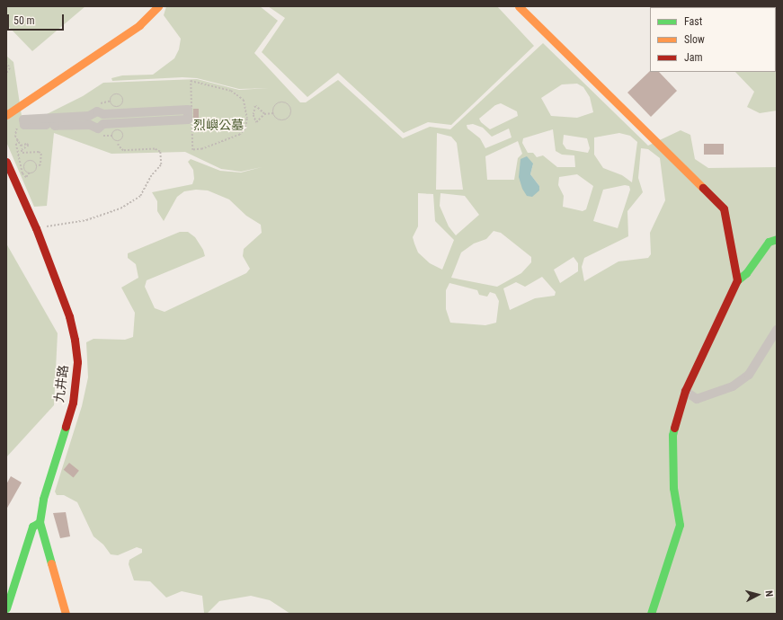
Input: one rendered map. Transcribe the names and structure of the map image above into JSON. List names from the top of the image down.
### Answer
{
  "streets": {
    "street": ["九井路"]
  },
  "parks": ["烈嶼公墓"],
  "legend": ["Fast", "Slow", "Jam"],
  "scale_bar": "50 m",
  "north": "right"
}
